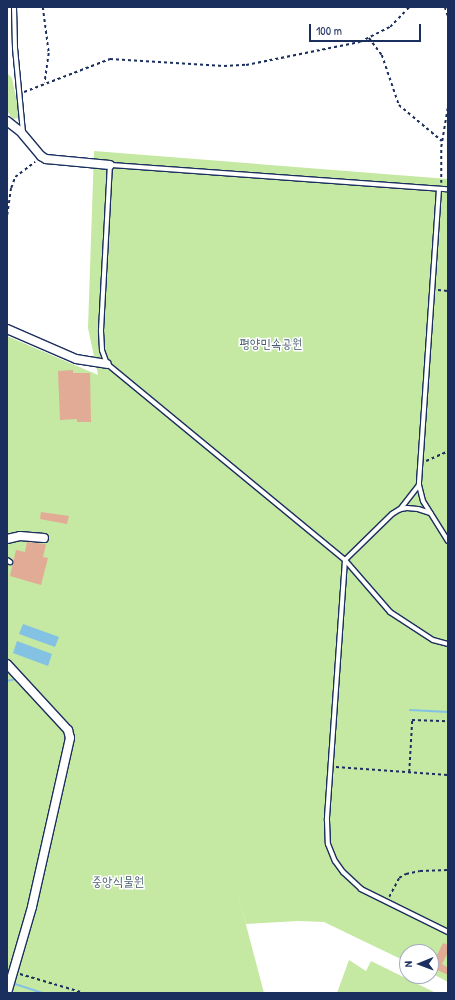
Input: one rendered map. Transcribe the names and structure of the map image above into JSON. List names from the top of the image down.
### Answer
{
  "parks": ["평양민속공원", "중앙식물원"],
  "scale_bar": "100 m",
  "north": "left"
}
